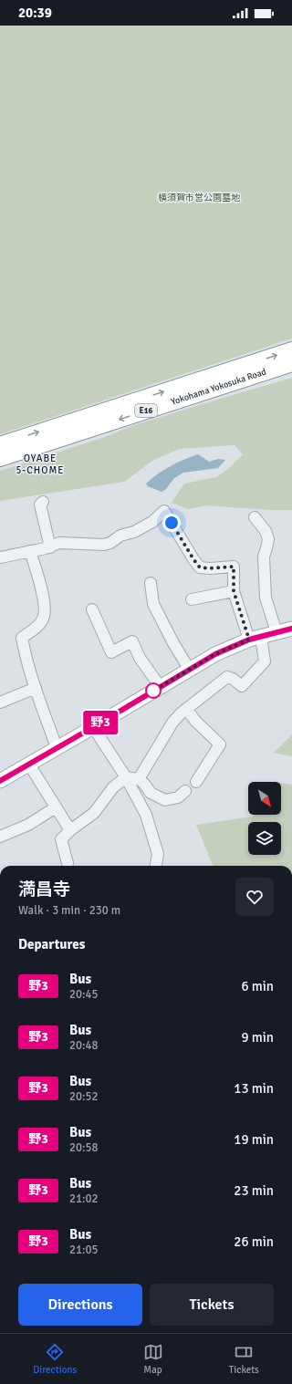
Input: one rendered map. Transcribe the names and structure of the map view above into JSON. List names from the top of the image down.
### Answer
{
  "streets": {
    "highway": ["Yokohama Yokosuka Road", "E16"]
  },
  "districts": ["OYABE 5-CHOME"],
  "parks": ["横須賀市営公園墓地"],
  "lines": ["bus line 野3"],
  "north": "bottom right",
  "page": {
    "status": "20:39",
    "on_map": "野3",
    "heading": [
      ["満昌寺", "Walk · 3 min · 230 m"],
      "Departures"
    ],
    "list": [
      {
        "mark": "野3",
        "name": "Bus",
        "note": "20:45",
        "value": "6 min"
      },
      {
        "mark": "野3",
        "name": "Bus",
        "note": "20:48",
        "value": "9 min"
      },
      {
        "mark": "野3",
        "name": "Bus",
        "note": "20:52",
        "value": "13 min"
      },
      {
        "mark": "野3",
        "name": "Bus",
        "note": "20:58",
        "value": "19 min"
      },
      {
        "mark": "野3",
        "name": "Bus",
        "note": "21:02",
        "value": "23 min"
      },
      {
        "mark": "野3",
        "name": "Bus",
        "note": "21:05",
        "value": "26 min"
      }
    ],
    "buttons": ["Directions", "Tickets"],
    "tabs": ["Directions", "Map", "Tickets"]
  }
}
